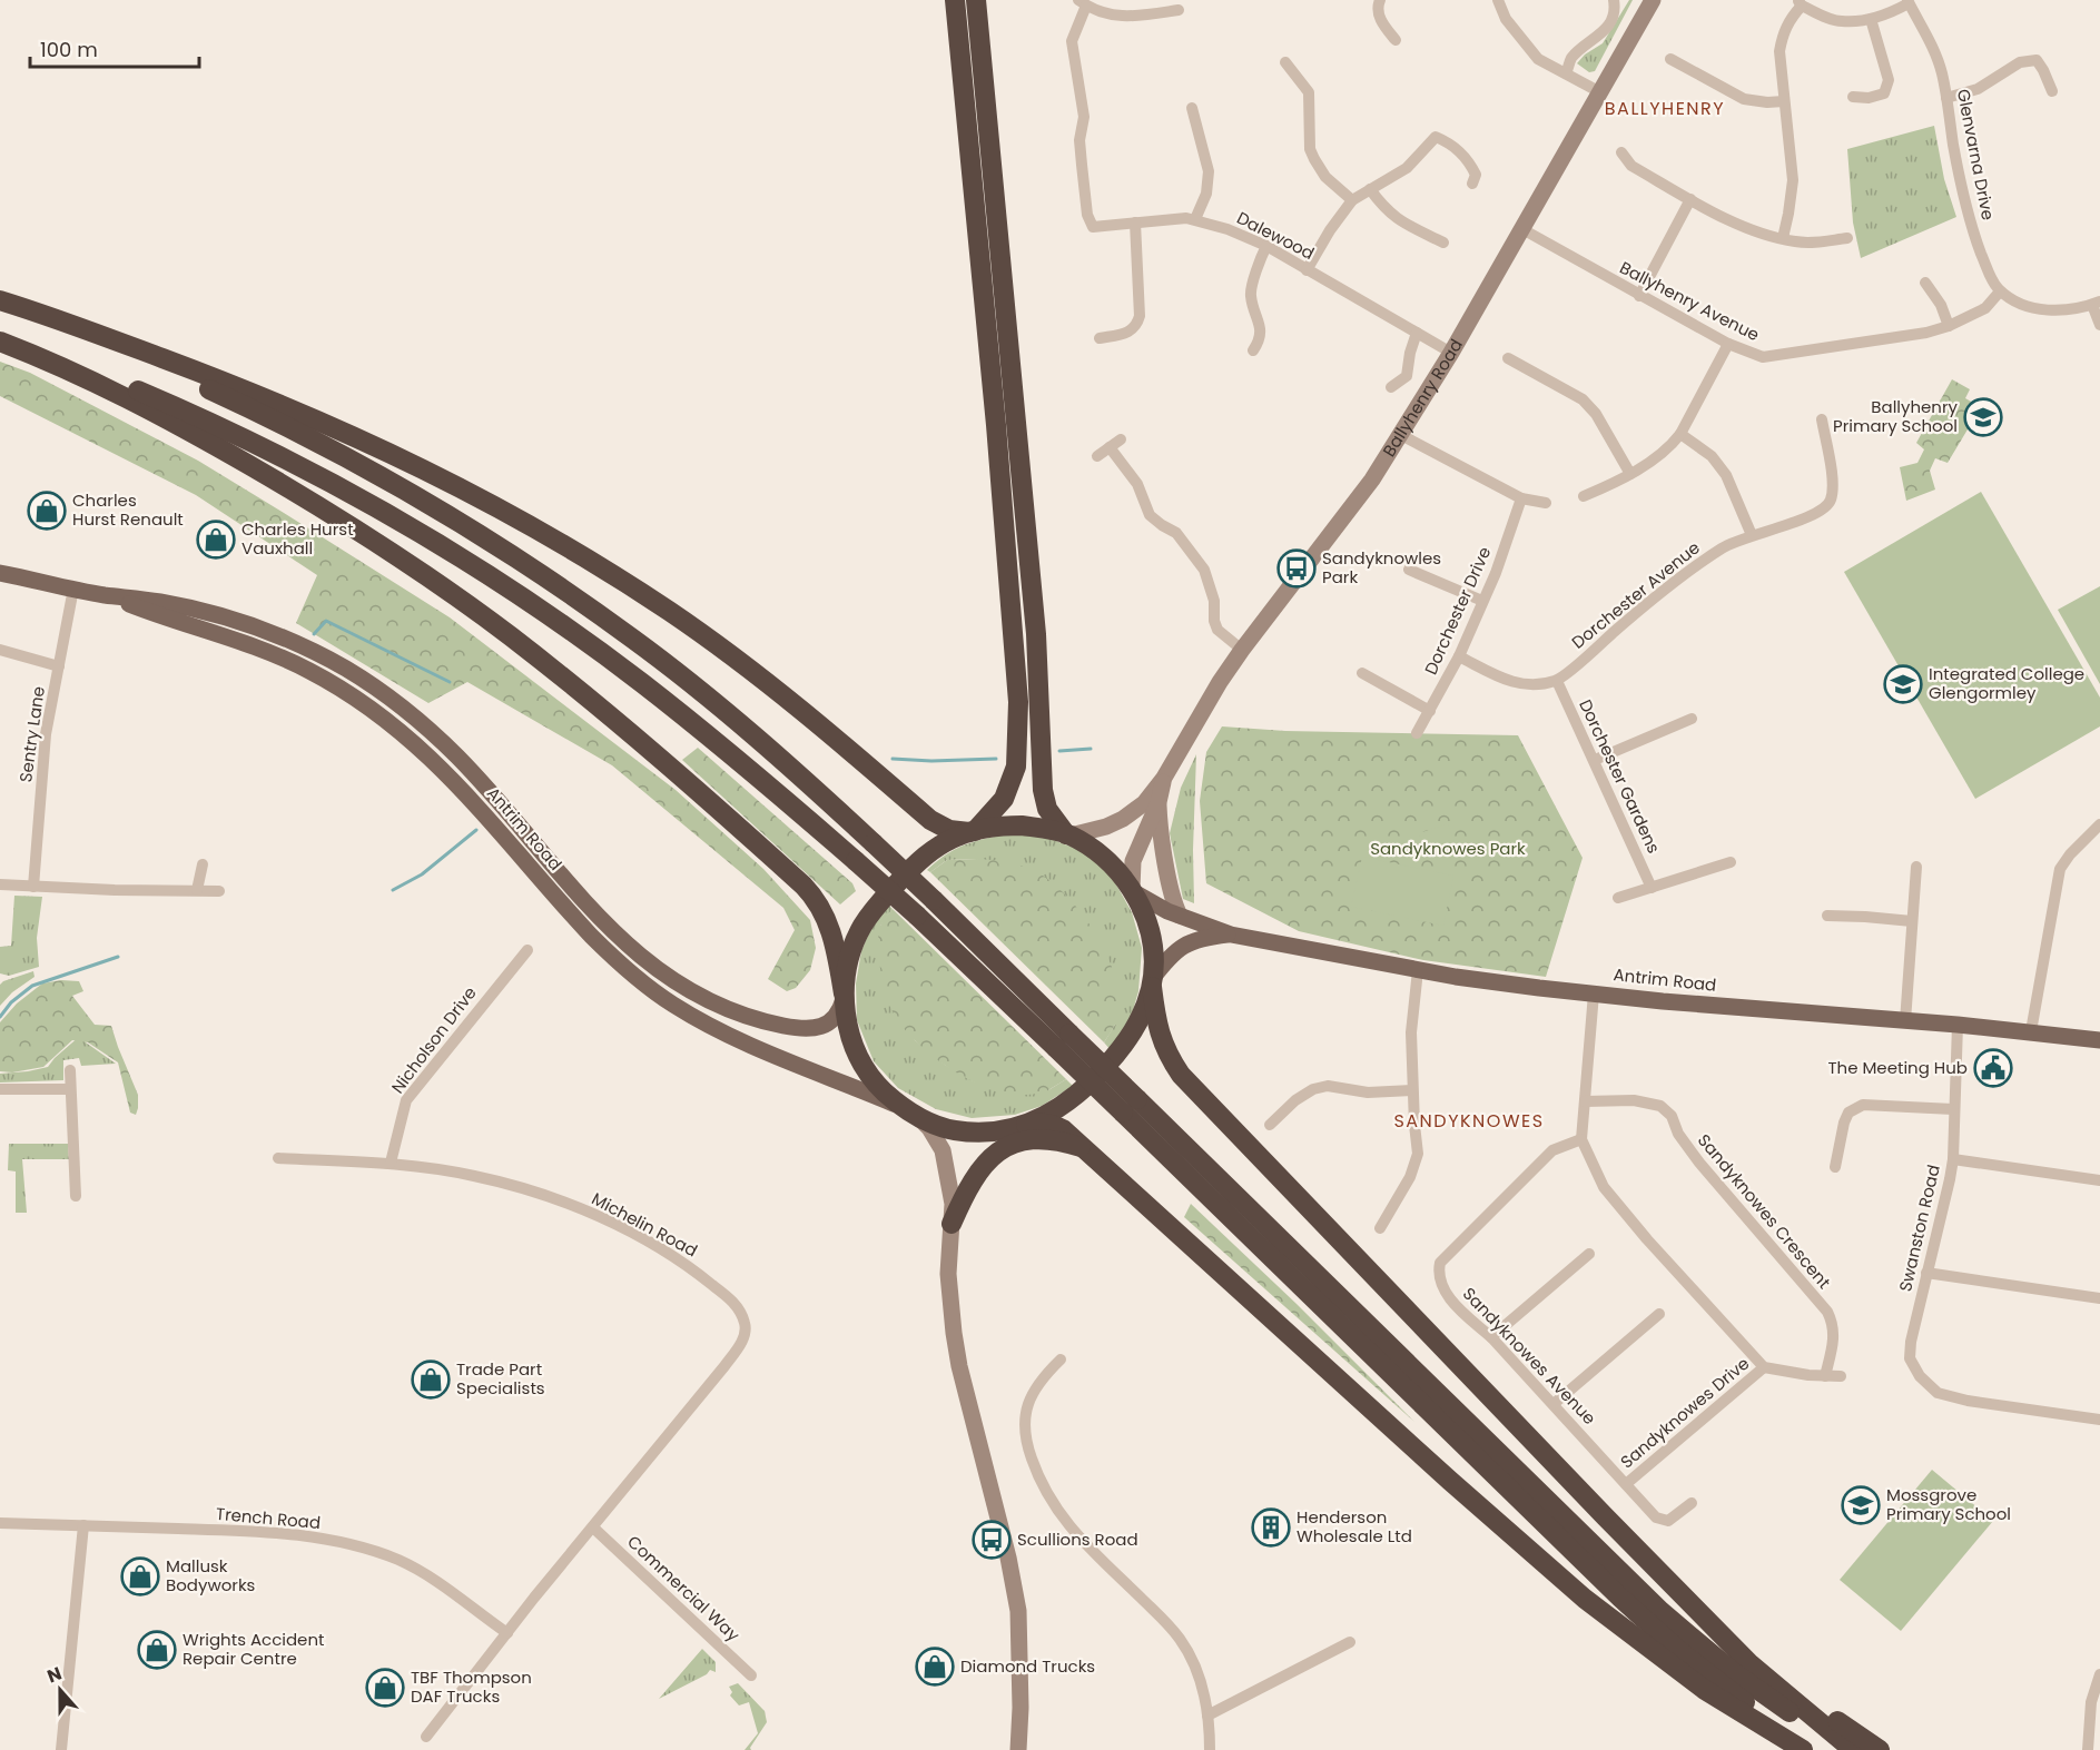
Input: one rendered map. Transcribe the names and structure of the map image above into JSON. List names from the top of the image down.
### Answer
{
  "streets": {
    "main road": ["Ballyhenry Road", "Antrim Road"],
    "street": [
      "Glenvarna Drive",
      "Dalewood",
      "Ballyhenry Avenue",
      "Dorchester Avenue",
      "Dorchester Drive",
      "Sentry Lane",
      "Dorchester Gardens",
      "Nicholson Drive",
      "Sandyknowes Crescent",
      "Michelin Road",
      "Swanston Road",
      "Sandyknowes Avenue",
      "Sandyknowes Drive",
      "Trench Road",
      "Commercial Way"
    ]
  },
  "crossings": [
    ["Glenvarna Drive", "Ballyhenry Avenue"],
    ["Dalewood", "Ballyhenry Road"],
    ["Ballyhenry Avenue", "Ballyhenry Road"],
    ["Ballyhenry Road", "Antrim Road"],
    ["Dorchester Avenue", "Dorchester Gardens"],
    ["Sentry Lane", "Antrim Road"],
    ["Antrim Road", "Swanston Road"],
    ["Nicholson Drive", "Michelin Road"],
    ["Michelin Road", "Trench Road"],
    ["Michelin Road", "Commercial Way"],
    ["Sandyknowes Avenue", "Sandyknowes Drive"]
  ],
  "districts": ["BALLYHENRY", "SANDYKNOWES"],
  "parks": ["Sandyknowes Park"],
  "places": {
    "school or university": ["Ballyhenry Primary School", "Integrated College Glengormley", "Mossgrove Primary School"],
    "shop": [
      "Charles Hurst Renault",
      "Charles Hurst Vauxhall",
      "Trade Part Specialists",
      "Mallusk Bodyworks",
      "Wrights Accident Repair Centre",
      "Diamond Trucks",
      "TBF Thompson DAF Trucks"
    ],
    "bus stop": ["Sandyknowles Park", "Scullions Road"],
    "public building": ["The Meeting Hub"],
    "building": ["Henderson Wholesale Ltd"]
  },
  "scale_bar": "100 m",
  "north": "top"
}
